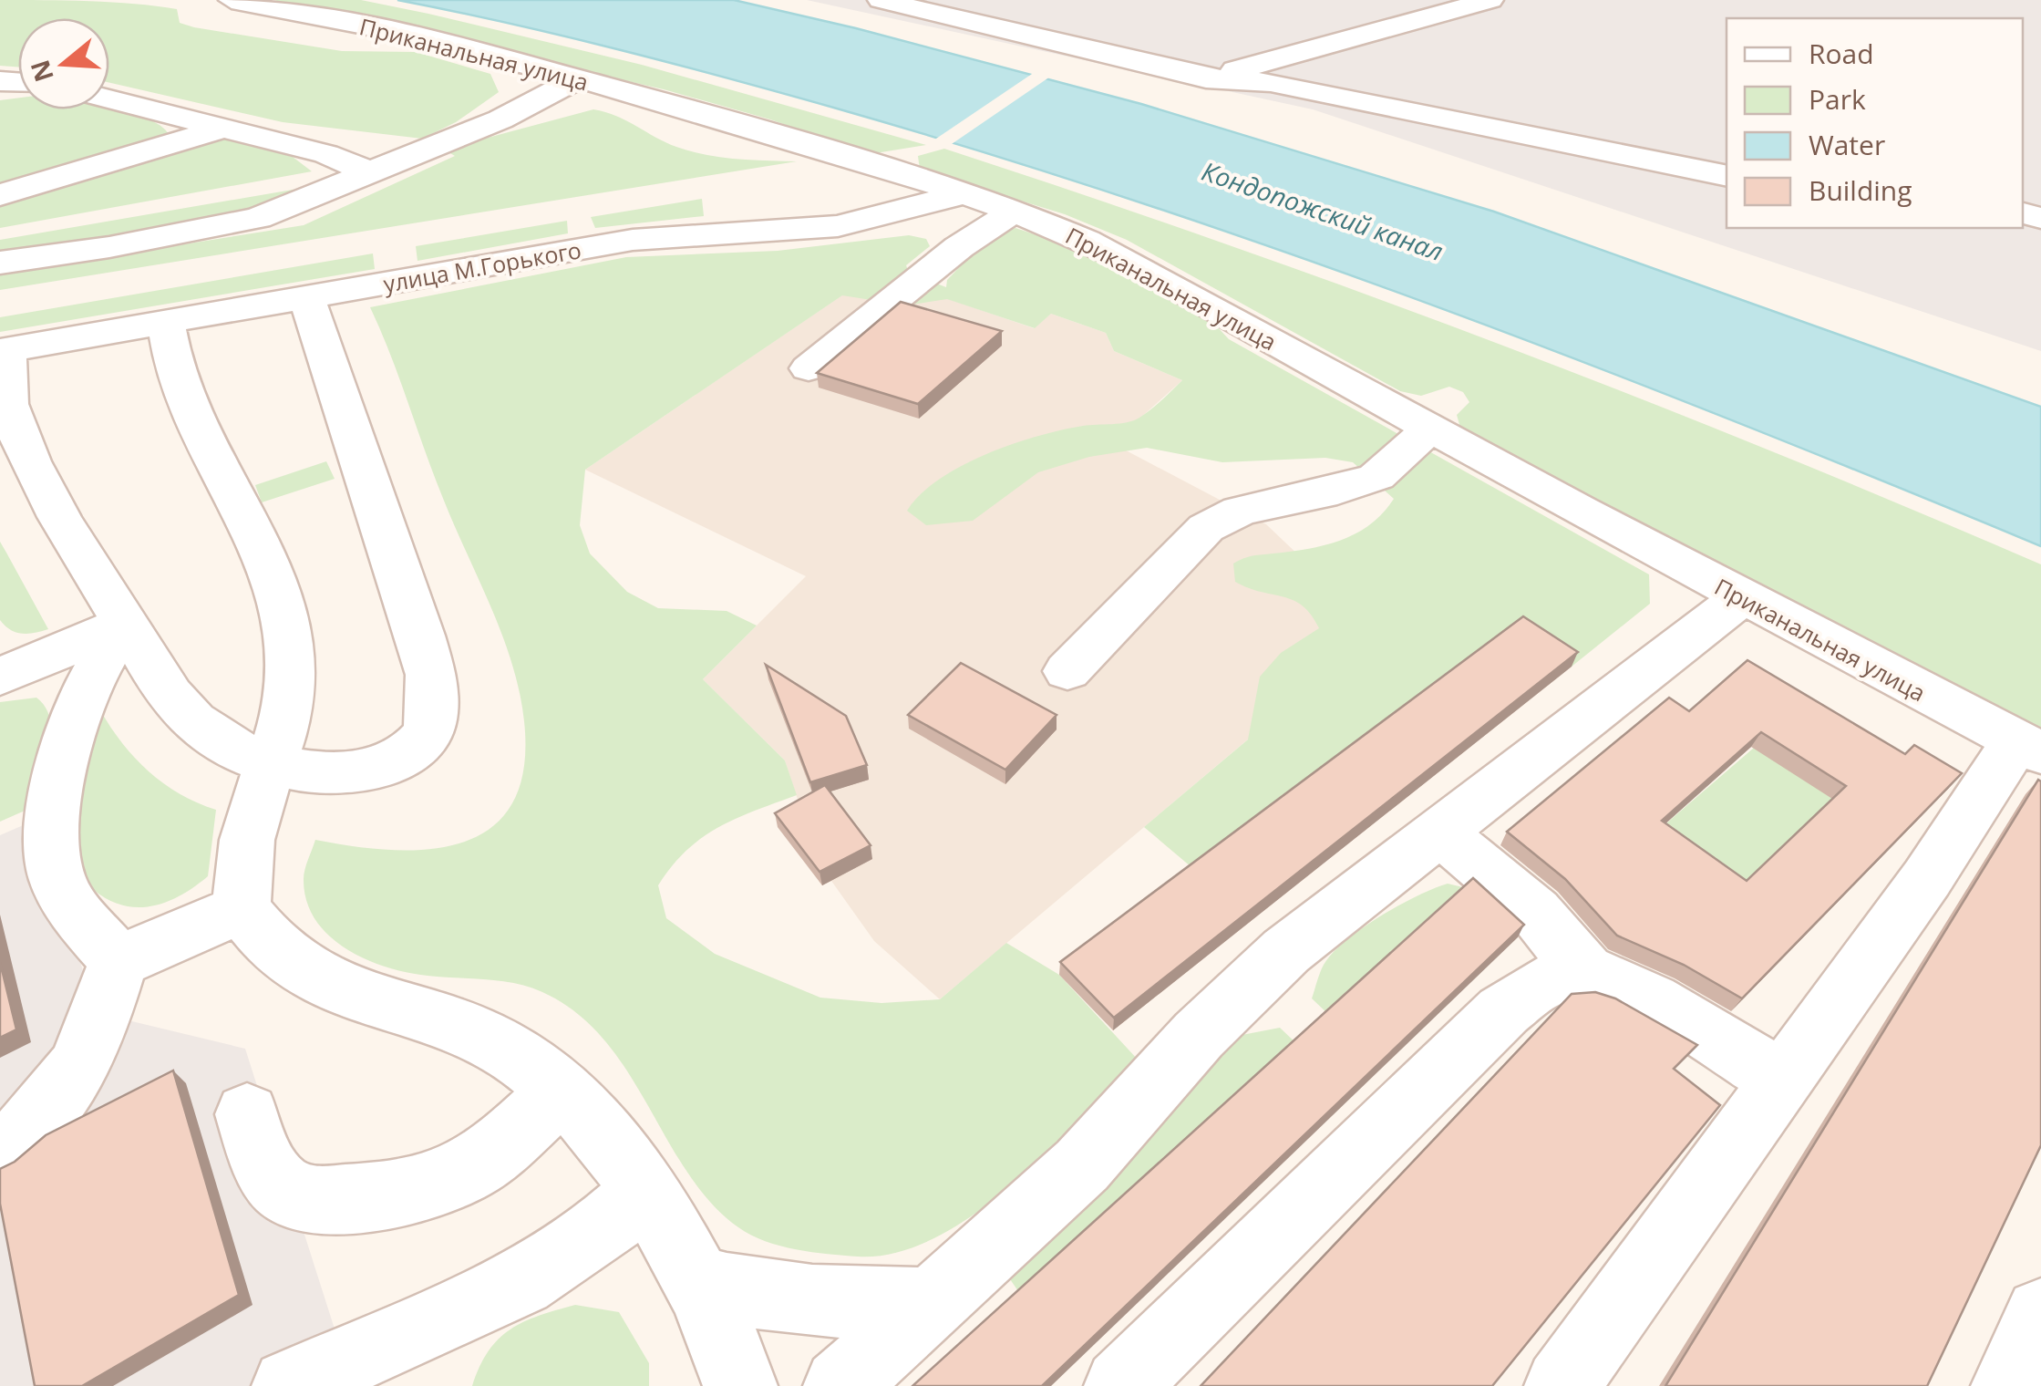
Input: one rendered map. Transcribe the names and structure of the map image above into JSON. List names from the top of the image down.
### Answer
{
  "streets": {
    "street": ["Приканальная улица", "улица М.Горького"]
  },
  "crossings": [
    ["Приканальная улица", "улица М.Горького"]
  ],
  "water": ["Кондопожский канал"],
  "legend": [
    "Road",
    "Park",
    "Water",
    "Building"
  ],
  "north": "left"
}
